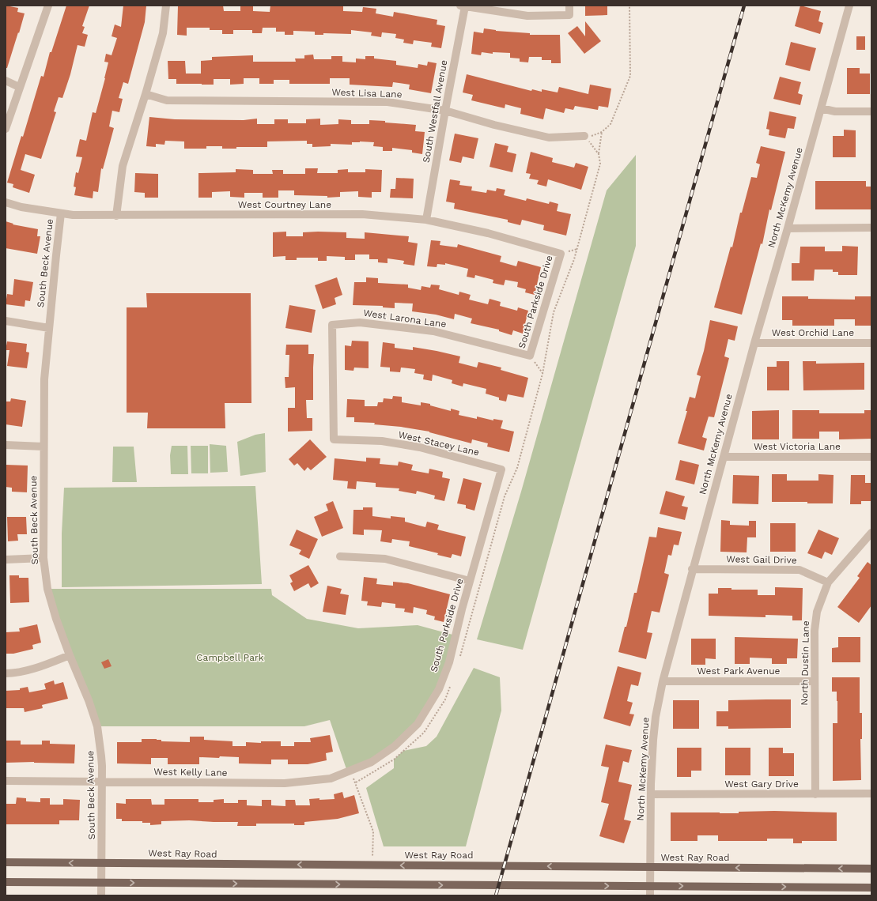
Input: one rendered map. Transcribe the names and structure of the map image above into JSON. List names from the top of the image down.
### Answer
{
  "streets": {
    "main road": ["West Ray Road"],
    "street": [
      "West Lisa Lane",
      "South Westfall Avenue",
      "North McKemy Avenue",
      "West Courtney Lane",
      "South Beck Avenue",
      "South Parkside Drive",
      "West Larona Lane",
      "West Orchid Lane",
      "West Stacey Lane",
      "West Victoria Lane",
      "West Gail Drive",
      "North Dustin Lane",
      "West Park Avenue",
      "West Kelly Lane",
      "West Gary Drive"
    ]
  },
  "crossings": [
    ["West Lisa Lane", "South Westfall Avenue"],
    ["South Westfall Avenue", "West Courtney Lane"],
    ["North McKemy Avenue", "West Orchid Lane"],
    ["North McKemy Avenue", "West Victoria Lane"],
    ["North McKemy Avenue", "West Gail Drive"],
    ["North McKemy Avenue", "West Park Avenue"],
    ["North McKemy Avenue", "West Gary Drive"],
    ["North McKemy Avenue", "West Ray Road"],
    ["West Courtney Lane", "South Beck Avenue"],
    ["West Courtney Lane", "South Parkside Drive"],
    ["South Beck Avenue", "West Kelly Lane"],
    ["South Beck Avenue", "West Ray Road"],
    ["South Parkside Drive", "West Larona Lane"],
    ["South Parkside Drive", "West Stacey Lane"],
    ["South Parkside Drive", "West Kelly Lane"],
    ["West Larona Lane", "West Stacey Lane"],
    ["West Gail Drive", "North Dustin Lane"],
    ["North Dustin Lane", "West Park Avenue"],
    ["North Dustin Lane", "West Gary Drive"]
  ],
  "parks": ["Campbell Park"]
}
